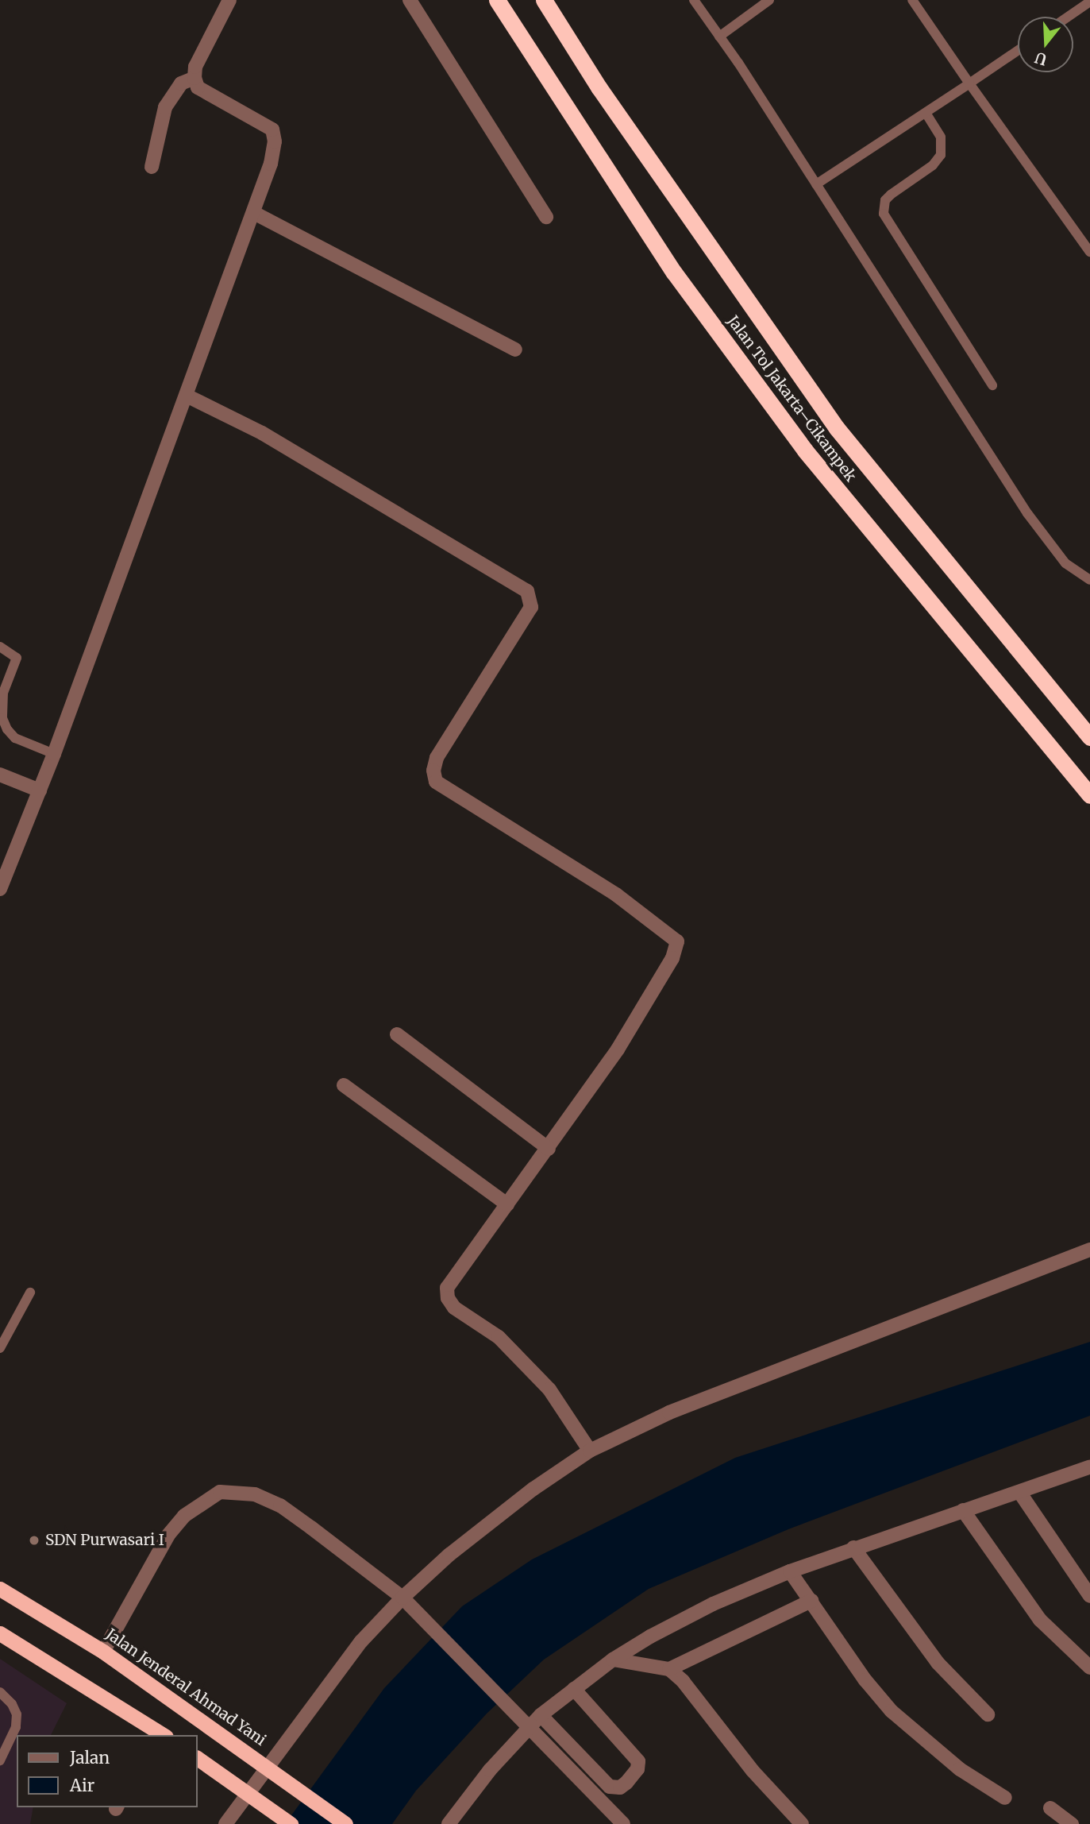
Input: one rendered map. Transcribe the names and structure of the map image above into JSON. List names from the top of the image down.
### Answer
{
  "streets": {
    "highway": ["Jalan Tol Jakarta–Cikampek", "Jalan Jenderal Ahmad Yani"]
  },
  "places": ["SDN Purwasari I"],
  "legend": ["Jalan", "Air"],
  "north": "bottom"
}
